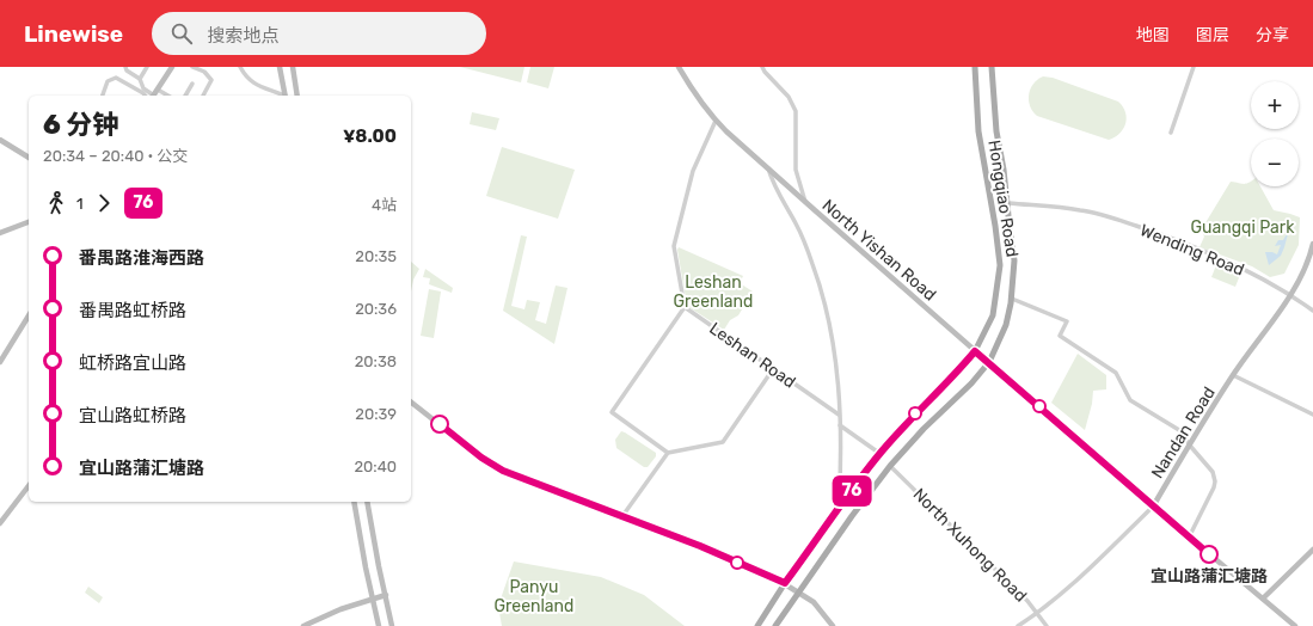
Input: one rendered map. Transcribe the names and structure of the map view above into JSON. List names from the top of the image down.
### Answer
{
  "streets": {
    "main road": ["Hongqiao Road"],
    "street": [
      "North Yishan Road",
      "Wending Road",
      "Leshan Road",
      "Nandan Road",
      "North Xuhong Road"
    ]
  },
  "crossings": [
    ["Hongqiao Road", "North Yishan Road"],
    ["Hongqiao Road", "Wending Road"],
    ["Hongqiao Road", "North Xuhong Road"],
    ["North Yishan Road", "Nandan Road"],
    ["Wending Road", "Nandan Road"],
    ["Nandan Road", "North Xuhong Road"]
  ],
  "parks": ["Guangqi Park", "Leshan Greenland", "Panyu Greenland"],
  "places": ["宜山路蒲汇塘路"],
  "lines": ["bus line 76"],
  "page": {
    "header": "Linewise",
    "search": "搜索地点",
    "nav": ["地图", "图层", "分享"],
    "on_map": "76",
    "map_buttons": ["+", "−"],
    "heading": ["6 分钟", "20:34 – 20:40 · 公交", "¥8.00"],
    "legs": ["1", "76", "4站"],
    "list": [
      {
        "name": "番禺路淮海西路",
        "value": "20:35"
      },
      {
        "name": "番禺路虹桥路",
        "value": "20:36"
      },
      {
        "name": "虹桥路宜山路",
        "value": "20:38"
      },
      {
        "name": "宜山路虹桥路",
        "value": "20:39"
      },
      {
        "name": "宜山路蒲汇塘路",
        "value": "20:40"
      }
    ]
  }
}
